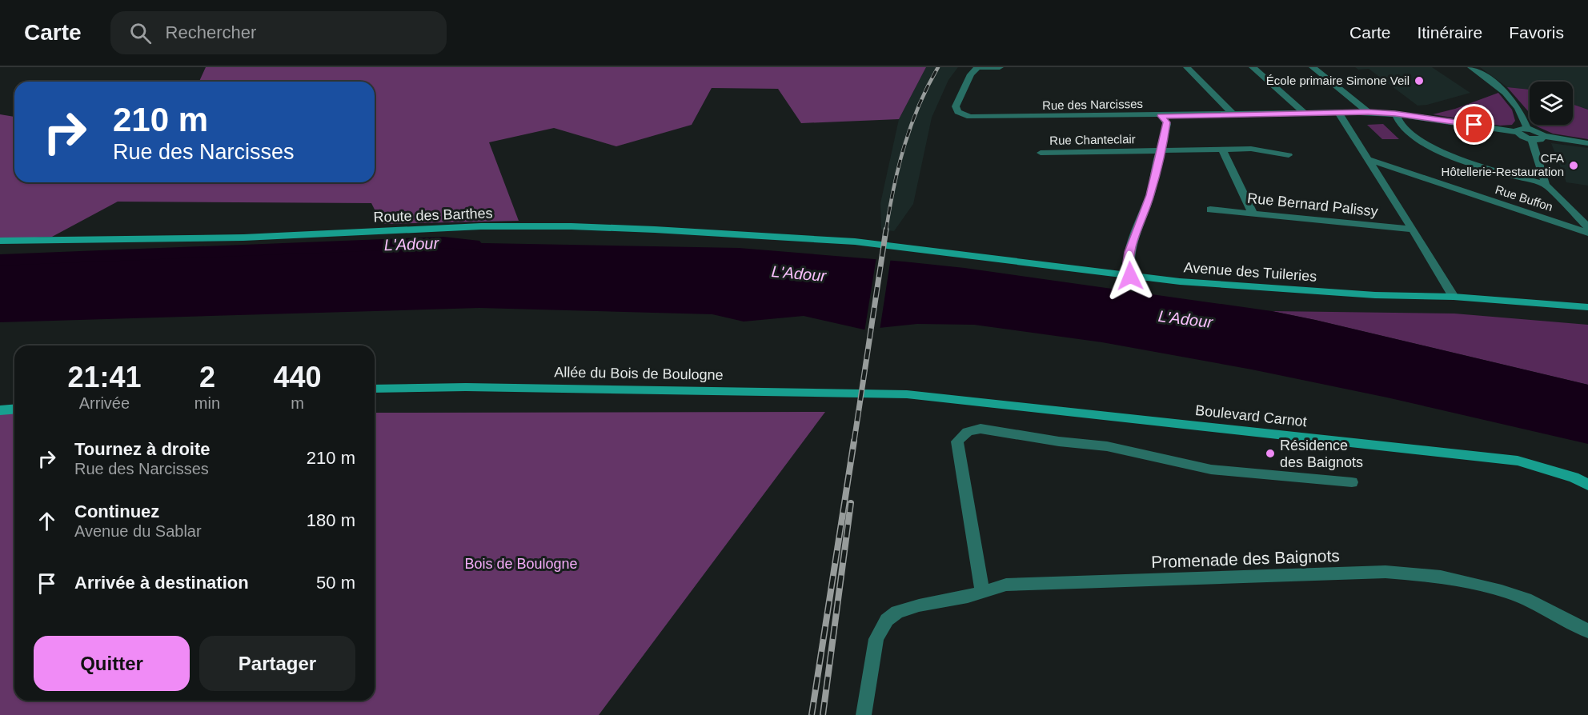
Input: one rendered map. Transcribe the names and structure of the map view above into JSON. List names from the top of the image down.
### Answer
{
  "streets": {
    "main road": [
      "Route des Barthes",
      "Avenue des Tuileries",
      "Allée du Bois de Boulogne",
      "Boulevard Carnot"
    ],
    "street": [
      "Rue des Narcisses",
      "Rue Chanteclair",
      "Rue Buffon",
      "Rue Bernard Palissy",
      "Promenade des Baignots"
    ]
  },
  "crossings": [
    ["Rue Buffon", "Rue Bernard Palissy"],
    ["Rue Bernard Palissy", "Avenue des Tuileries"],
    ["Route des Barthes", "Avenue des Tuileries"],
    ["Allée du Bois de Boulogne", "Boulevard Carnot"]
  ],
  "water": ["L'Adour"],
  "parks": ["Bois de Boulogne"],
  "places": ["École primaire Simone Veil", "CFA Hôtellerie-Restauration", "Résidence des Baignots"],
  "page": {
    "header": "Carte",
    "search": "Rechercher",
    "nav": ["Carte", "Itinéraire", "Favoris"],
    "turn": ["210 m", "Rue des Narcisses"],
    "eta": [
      "21:41",
      "Arrivée",
      "2",
      "min",
      "440",
      "m"
    ],
    "list": [
      {
        "name": "Tournez à droite",
        "note": "Rue des Narcisses",
        "value": "210 m"
      },
      {
        "name": "Continuez",
        "note": "Avenue du Sablar",
        "value": "180 m"
      },
      {
        "name": "Arrivée à destination",
        "value": "50 m"
      }
    ],
    "buttons": ["Quitter", "Partager"]
  }
}
